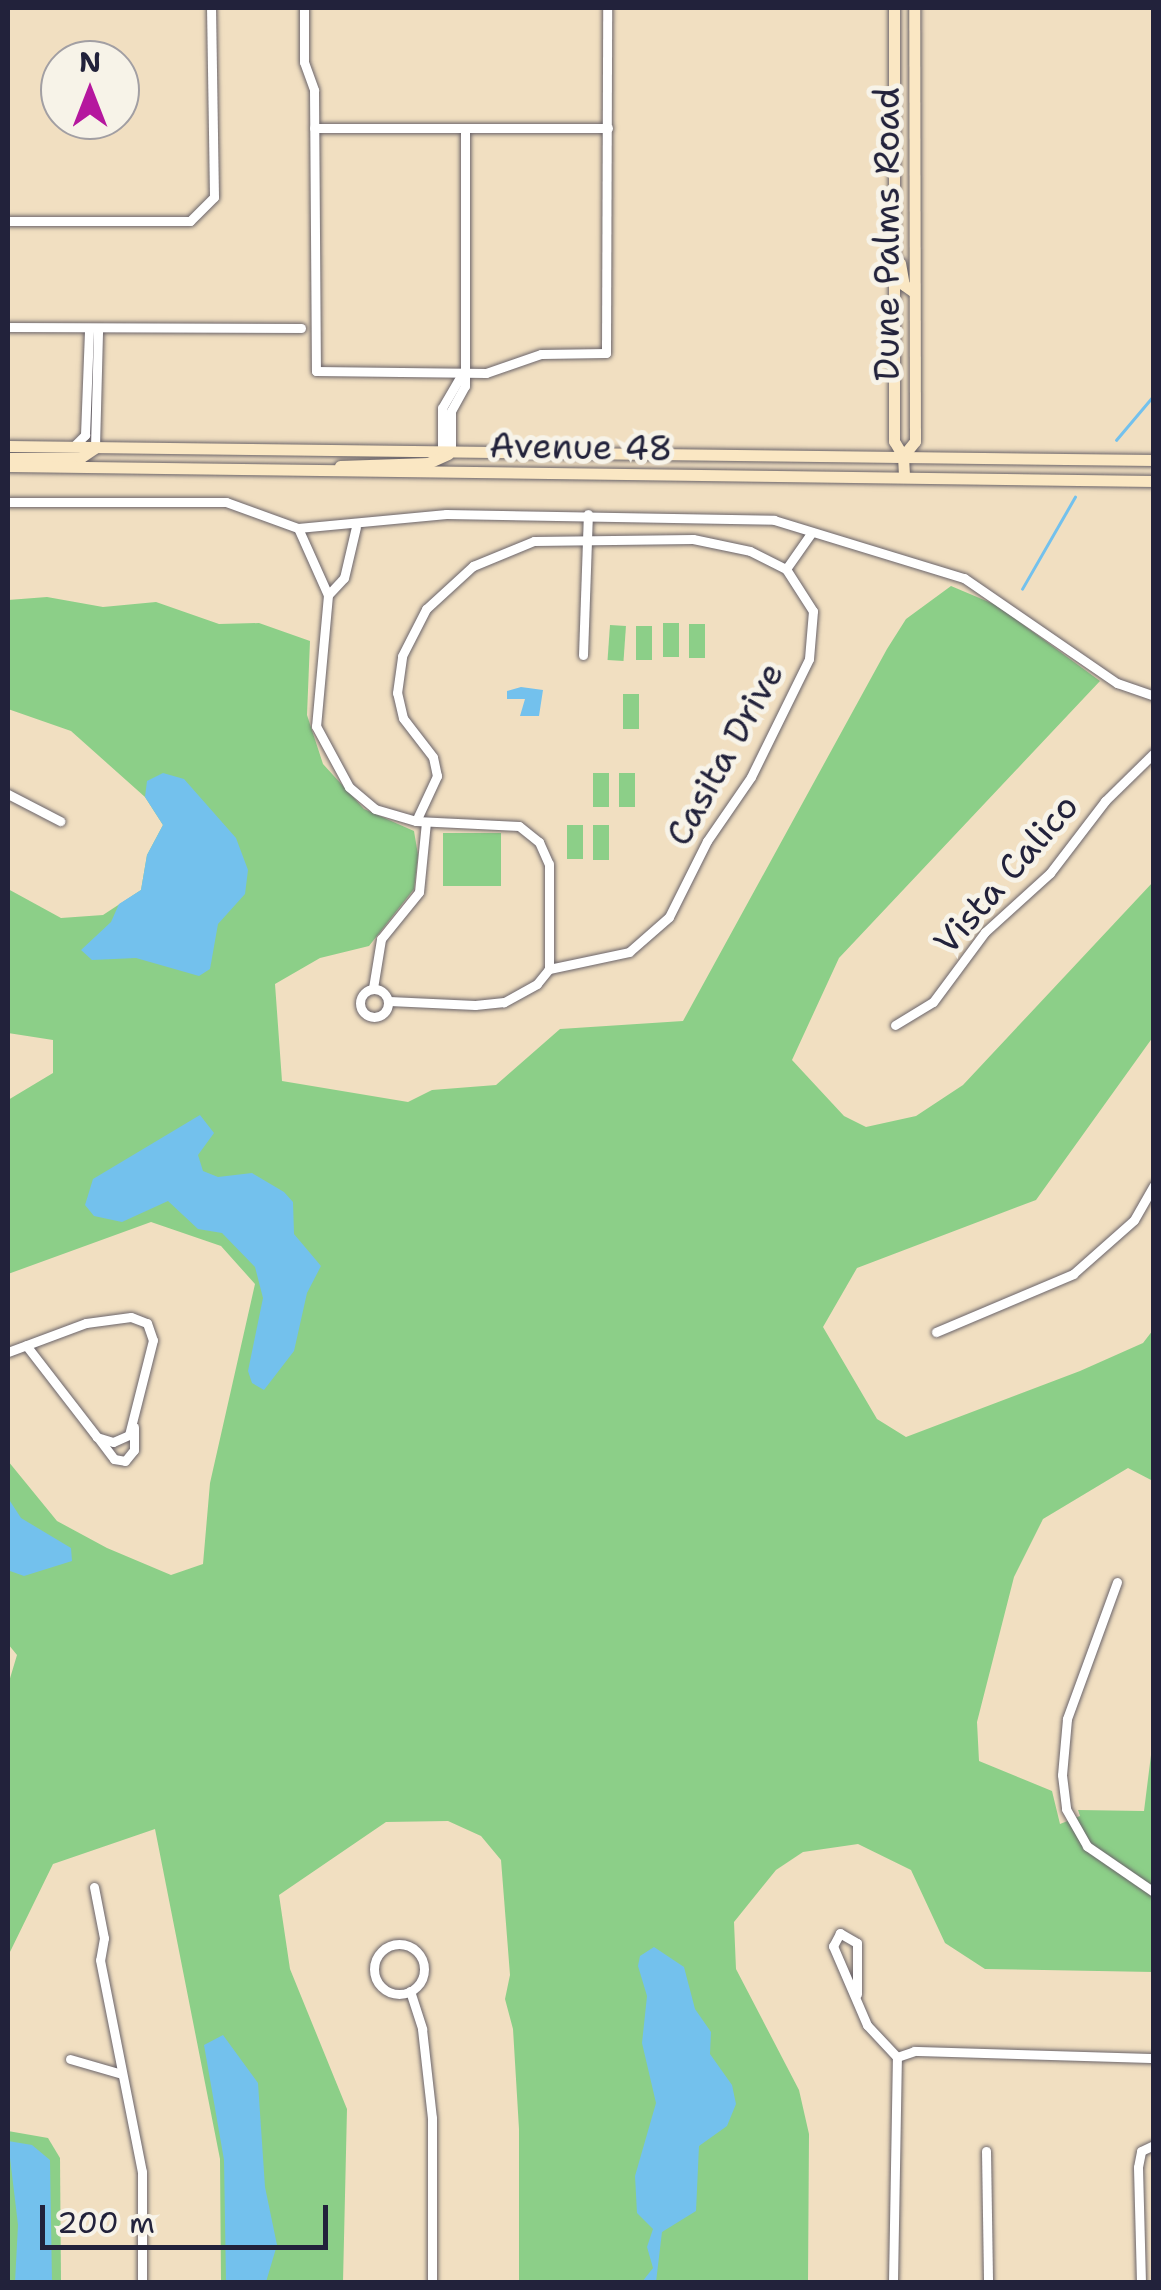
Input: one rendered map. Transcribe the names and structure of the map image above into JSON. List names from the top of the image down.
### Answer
{
  "streets": {
    "main road": ["Dune Palms Road", "Avenue 48"],
    "street": ["Casita Drive", "Vista Calico"]
  },
  "crossings": [
    ["Dune Palms Road", "Avenue 48"]
  ],
  "scale_bar": "200 m",
  "north": "top"
}
